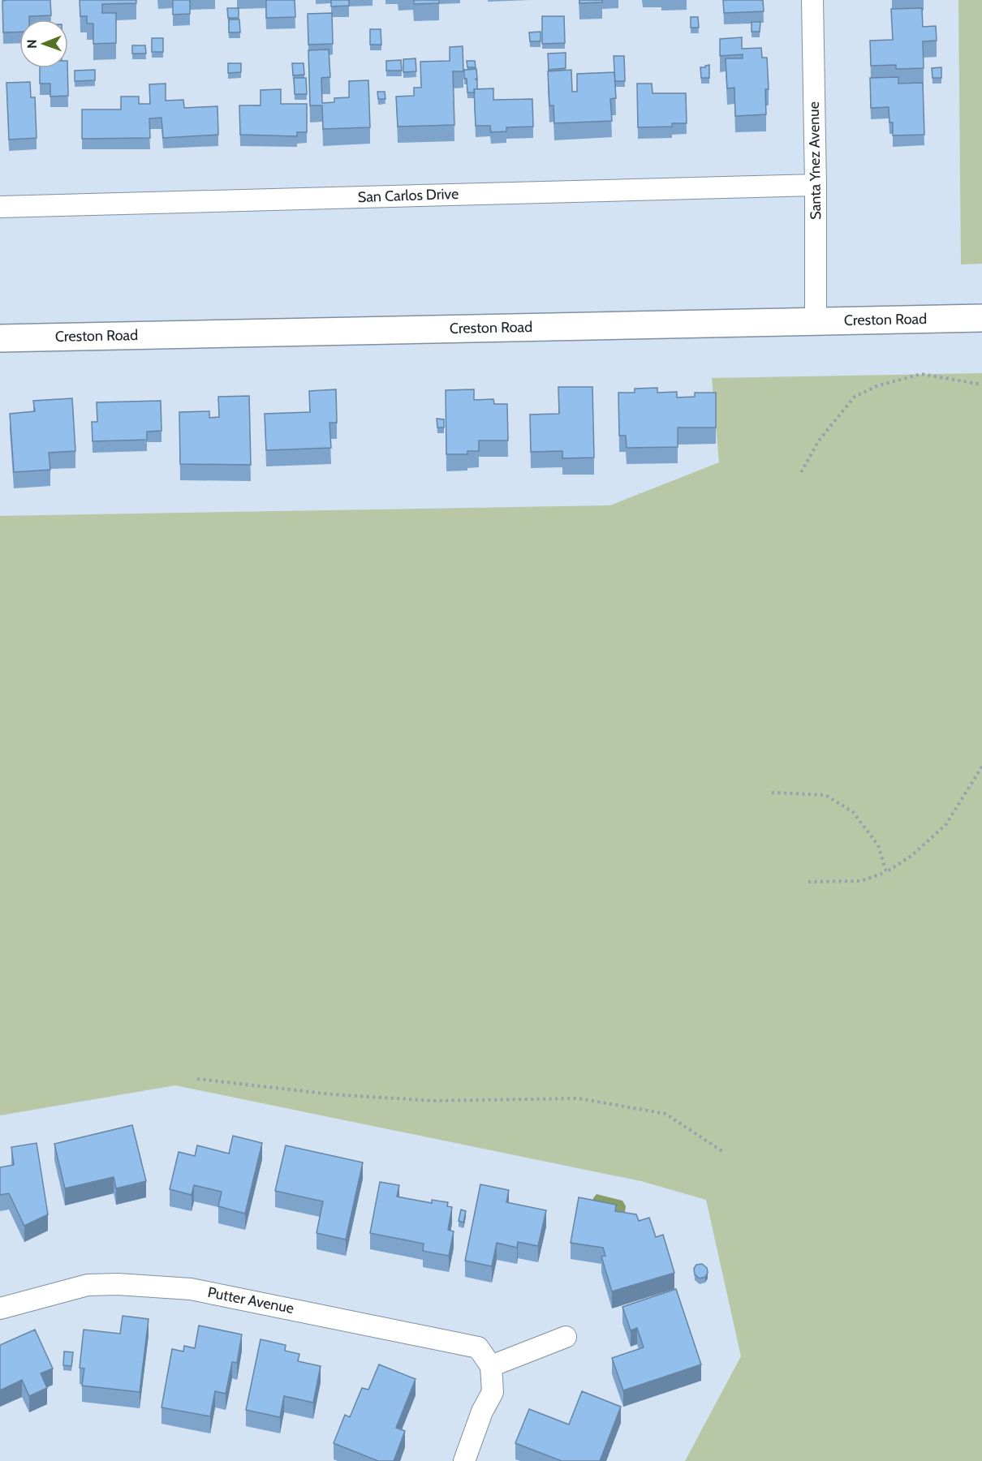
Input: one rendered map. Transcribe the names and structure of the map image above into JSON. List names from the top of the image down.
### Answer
{
  "streets": {
    "main road": ["Creston Road"],
    "street": ["Santa Ynez Avenue", "San Carlos Drive", "Putter Avenue"]
  },
  "crossings": [
    ["Santa Ynez Avenue", "San Carlos Drive"],
    ["Santa Ynez Avenue", "Creston Road"]
  ],
  "north": "left"
}
